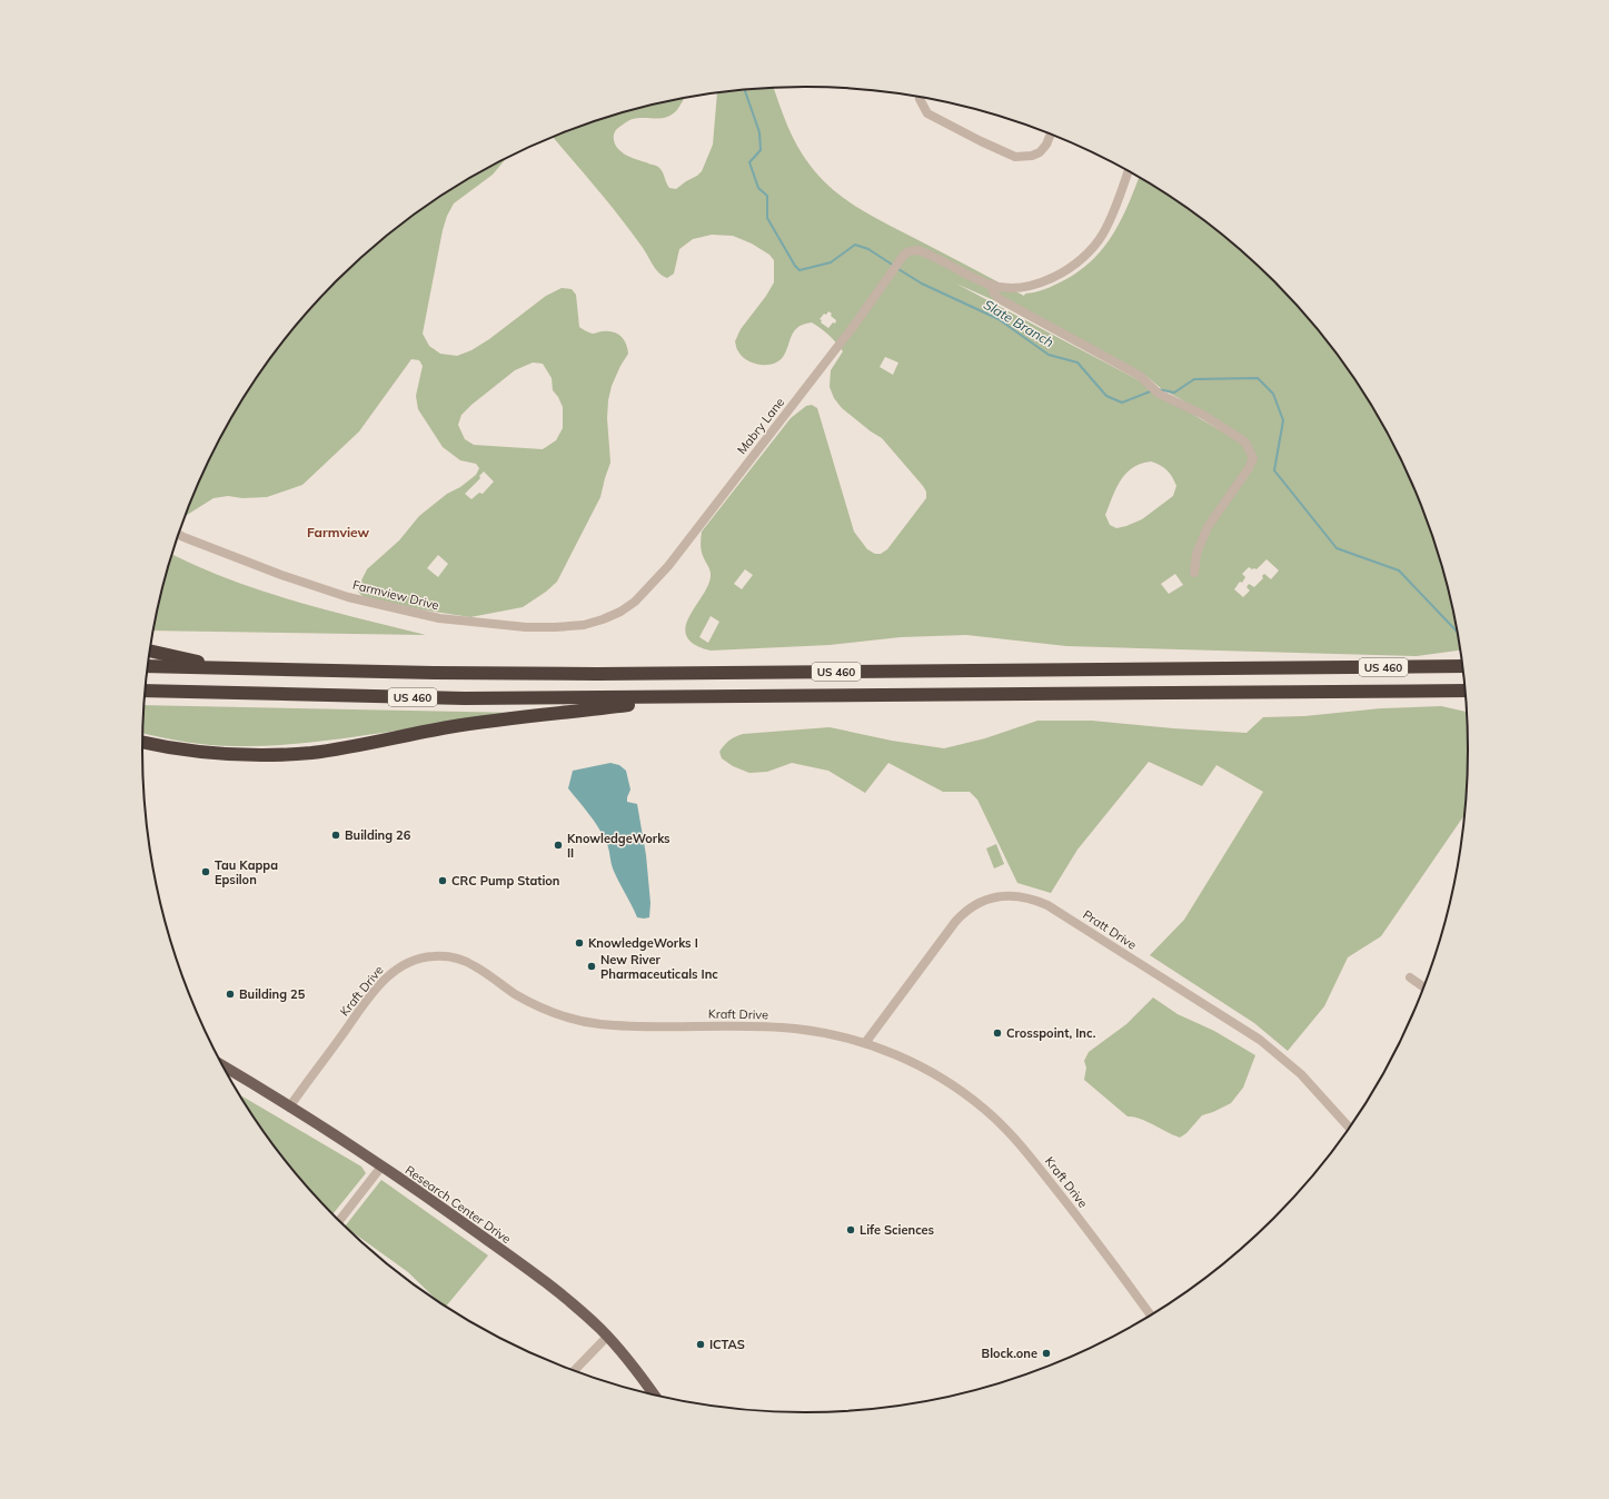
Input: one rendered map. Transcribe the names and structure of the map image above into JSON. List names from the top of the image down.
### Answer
{
  "streets": {
    "highway": ["US 460"],
    "main road": ["Research Center Drive"],
    "street": [
      "Mabry Lane",
      "Farmview Drive",
      "Pratt Drive",
      "Kraft Drive"
    ]
  },
  "crossings": [
    ["Mabry Lane", "Farmview Drive"],
    ["Pratt Drive", "Kraft Drive"],
    ["Kraft Drive", "Research Center Drive"]
  ],
  "districts": ["Farmview"],
  "water": ["Slate Branch"],
  "places": [
    "Building 26",
    "KnowledgeWorks II",
    "Tau Kappa Epsilon",
    "CRC Pump Station",
    "KnowledgeWorks I",
    "New River Pharmaceuticals Inc",
    "Building 25",
    "Crosspoint, Inc.",
    "Life Sciences",
    "ICTAS",
    "Block.one"
  ]
}
